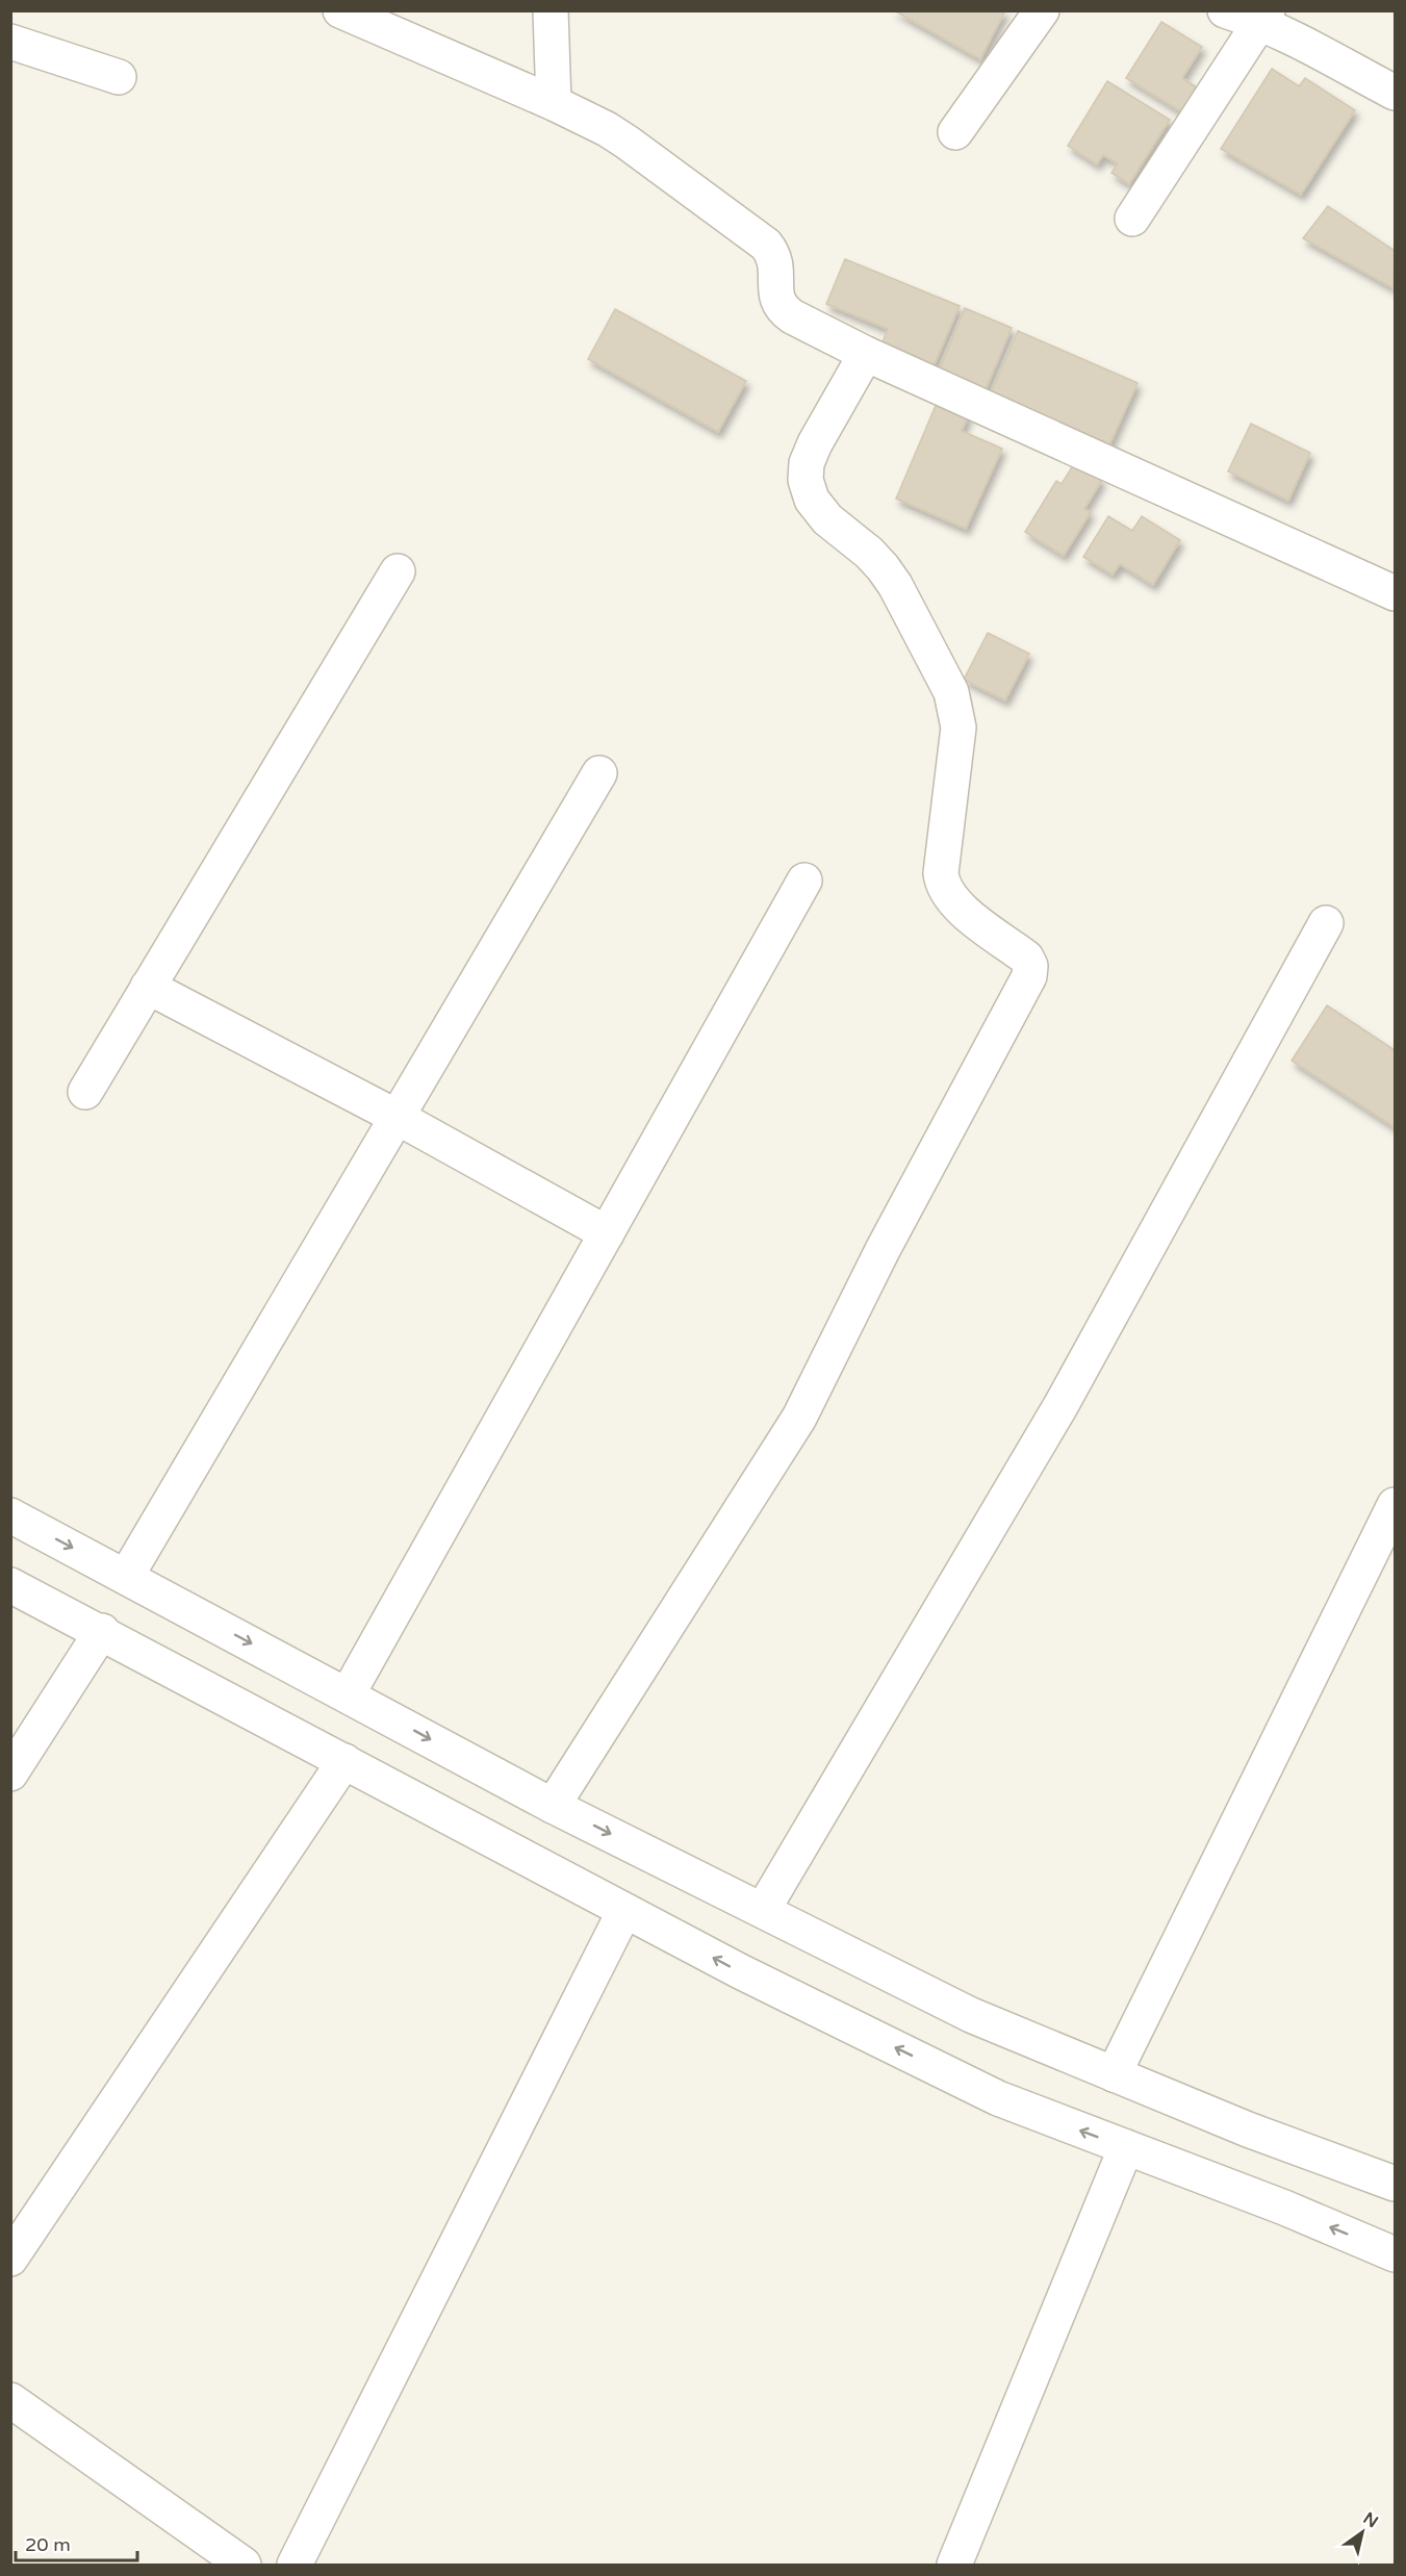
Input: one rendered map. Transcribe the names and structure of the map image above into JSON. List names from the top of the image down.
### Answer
{
  "scale_bar": "20 m",
  "north": "top right"
}
